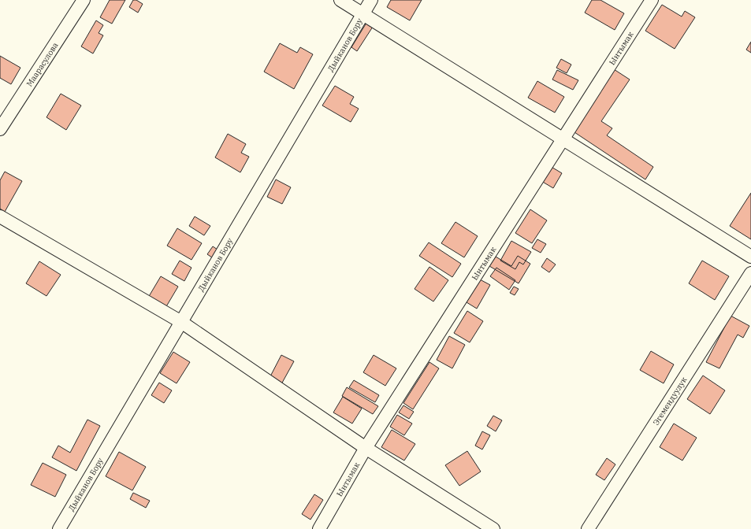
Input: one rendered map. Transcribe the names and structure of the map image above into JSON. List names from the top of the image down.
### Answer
{
  "streets": {
    "street": [
      "Дыйканов Бору",
      "Ынтымак",
      "Маарасулова",
      "Эгемендуулук"
    ]
  }
}
